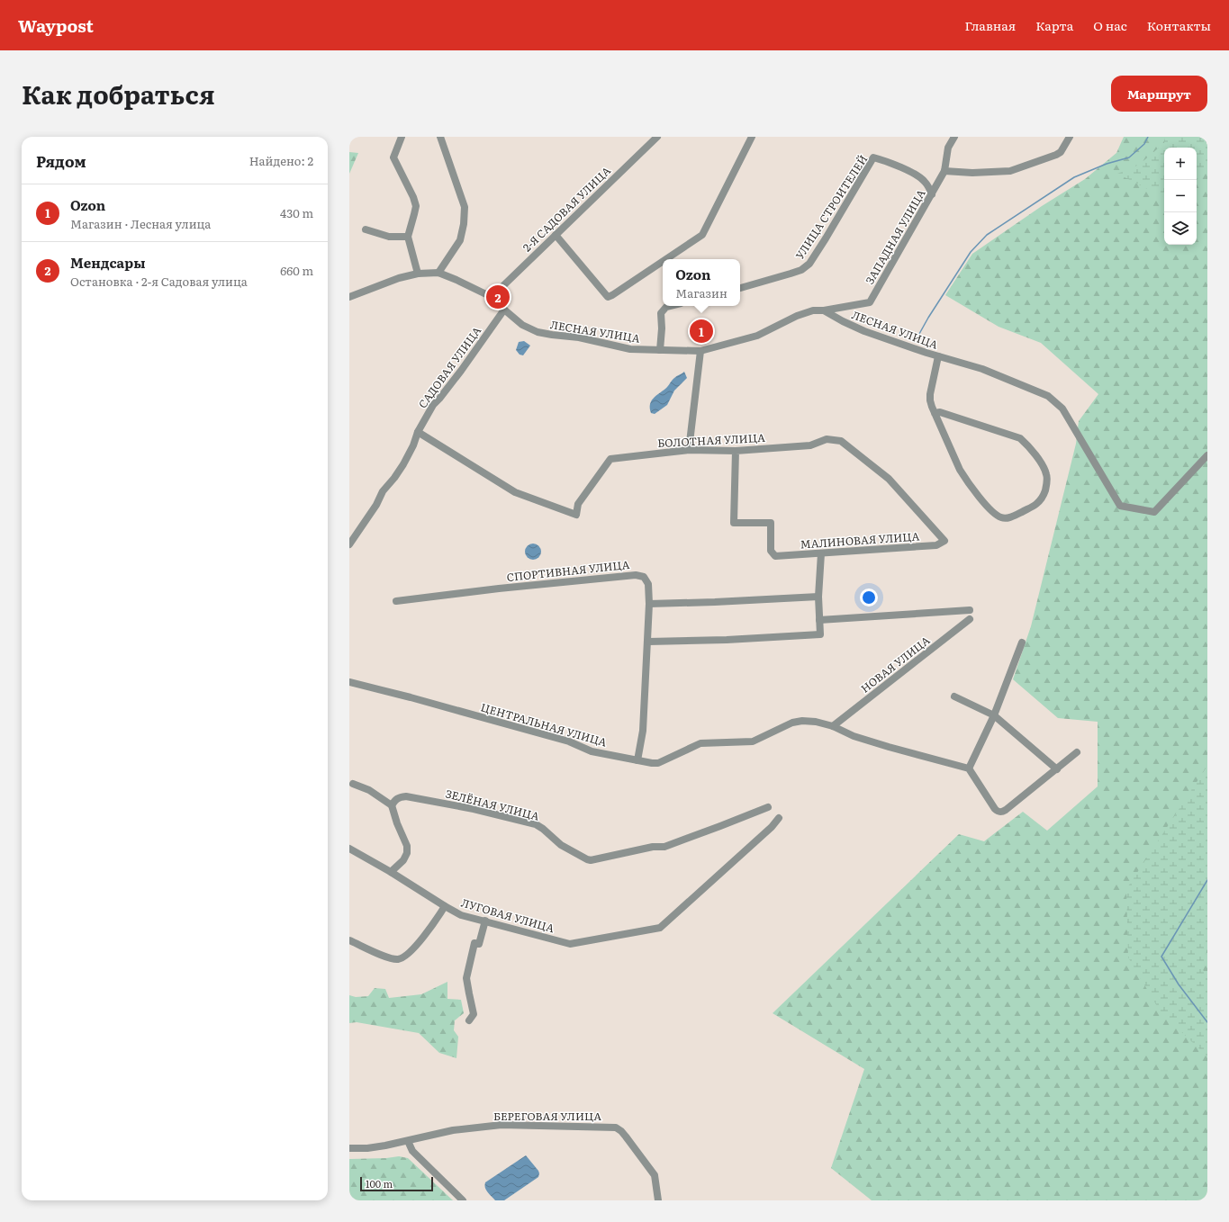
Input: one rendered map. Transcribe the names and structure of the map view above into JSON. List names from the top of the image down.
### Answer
{
  "streets": {
    "street": [
      "УЛИЦА СТРОИТЕЛЕЙ",
      "2-Я САДОВАЯ УЛИЦА",
      "ЗАПАДНАЯ УЛИЦА",
      "ЛЕСНАЯ УЛИЦА",
      "САДОВАЯ УЛИЦА",
      "БОЛОТНАЯ УЛИЦА",
      "МАЛИНОВАЯ УЛИЦА",
      "СПОРТИВНАЯ УЛИЦА",
      "НОВАЯ УЛИЦА",
      "ЦЕНТРАЛЬНАЯ УЛИЦА",
      "ЗЕЛЁНАЯ УЛИЦА",
      "ЛУГОВАЯ УЛИЦА",
      "БЕРЕГОВАЯ УЛИЦА"
    ]
  },
  "crossings": [
    ["УЛИЦА СТРОИТЕЛЕЙ", "ЗАПАДНАЯ УЛИЦА"],
    ["ЗАПАДНАЯ УЛИЦА", "ЛЕСНАЯ УЛИЦА"],
    ["ЛЕСНАЯ УЛИЦА", "САДОВАЯ УЛИЦА"],
    ["САДОВАЯ УЛИЦА", "БОЛОТНАЯ УЛИЦА"],
    ["БОЛОТНАЯ УЛИЦА", "МАЛИНОВАЯ УЛИЦА"],
    ["СПОРТИВНАЯ УЛИЦА", "ЦЕНТРАЛЬНАЯ УЛИЦА"],
    ["НОВАЯ УЛИЦА", "ЦЕНТРАЛЬНАЯ УЛИЦА"]
  ],
  "scale_bar": "100 m",
  "page": {
    "header": "Waypost",
    "nav": [
      "Главная",
      "Карта",
      "О нас",
      "Контакты"
    ],
    "title": "Как добраться",
    "buttons": "Маршрут",
    "heading": ["Рядом", "Найдено: 2"],
    "map_buttons": ["+", "−"],
    "list": [
      {
        "mark": "1",
        "name": "Ozon",
        "note": "Магазин · Лесная улица",
        "value": "430 m"
      },
      {
        "mark": "2",
        "name": "Мендсары",
        "note": "Остановка · 2-я Садовая улица",
        "value": "660 m"
      }
    ],
    "popup": ["Ozon", "Магазин"],
    "pins": ["2", "1"],
    "scale": "100 m"
  }
}
